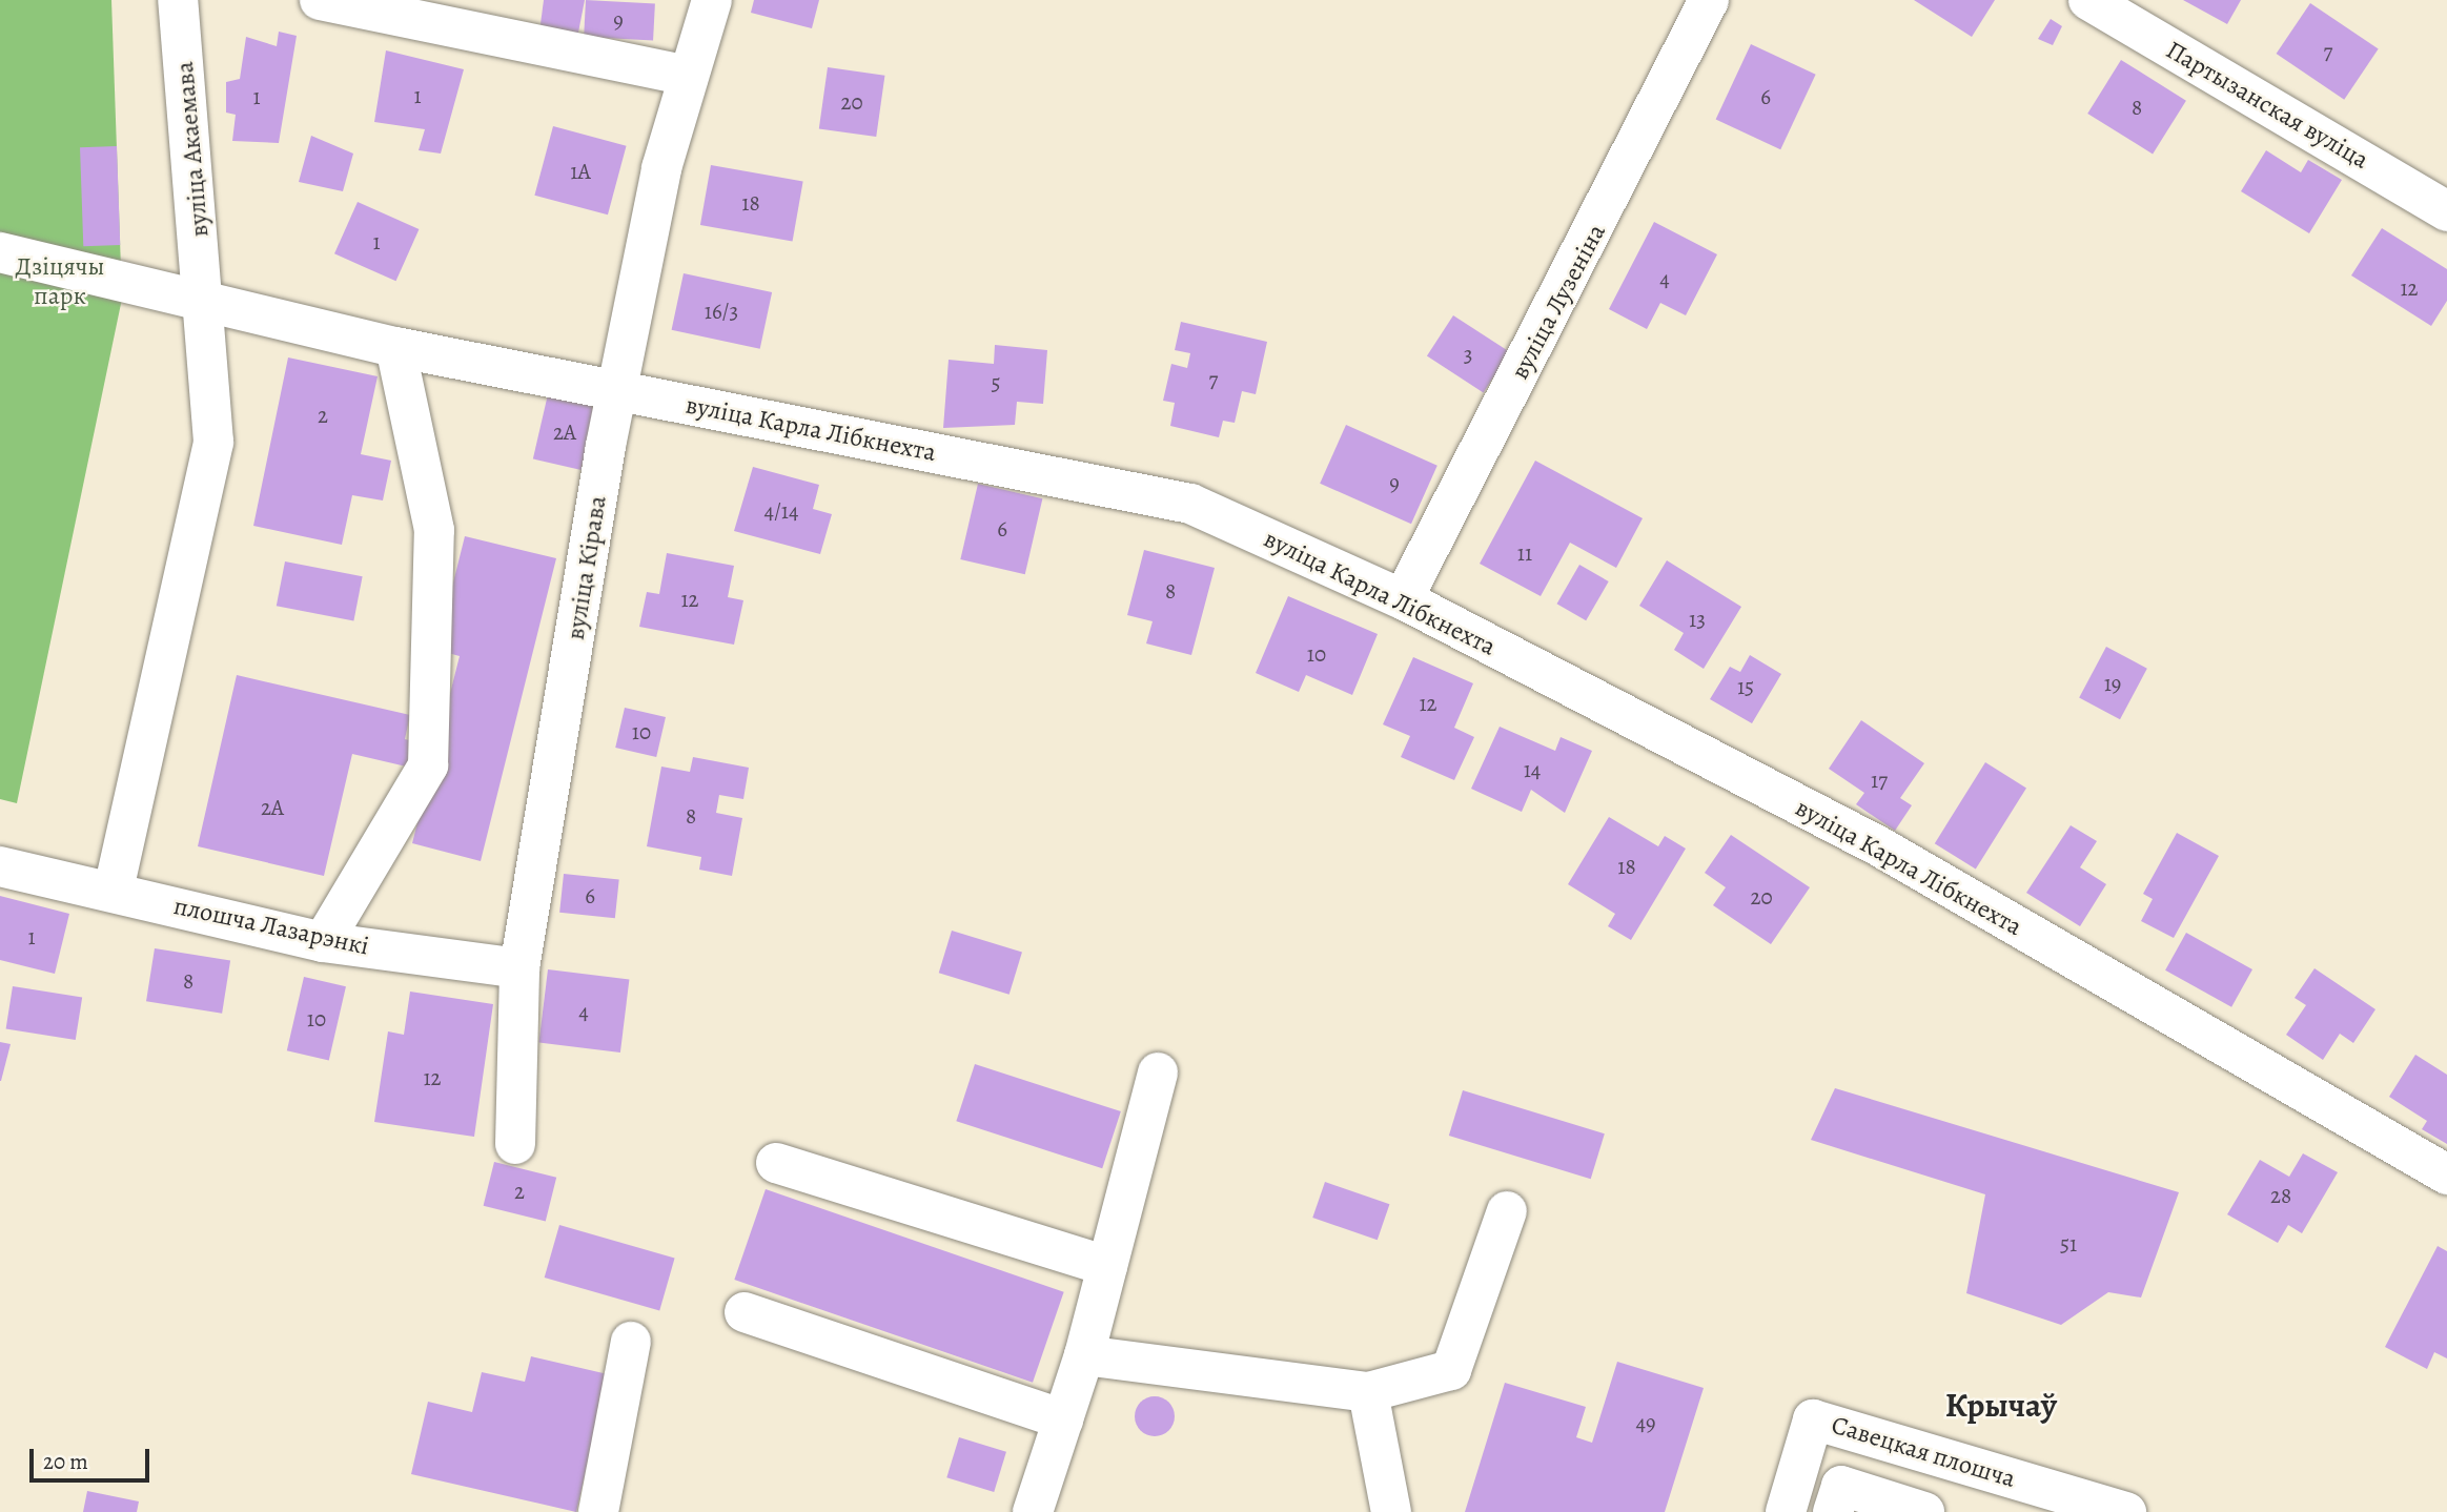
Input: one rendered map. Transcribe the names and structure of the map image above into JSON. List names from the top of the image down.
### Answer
{
  "streets": {
    "street": [
      "Партызанская вуліца",
      "вуліца Акаемава",
      "вуліца Лузеніна",
      "вуліца Карла Лібкнехта",
      "вуліца Кірава",
      "плошча Лазарэнкі",
      "Савецкая плошча"
    ]
  },
  "crossings": [
    ["вуліца Акаемава", "вуліца Карла Лібкнехта"],
    ["вуліца Акаемава", "плошча Лазарэнкі"],
    ["вуліца Лузеніна", "вуліца Карла Лібкнехта"],
    ["вуліца Карла Лібкнехта", "вуліца Кірава"],
    ["вуліца Кірава", "плошча Лазарэнкі"]
  ],
  "districts": ["Крычаў"],
  "parks": ["Дзіцячы парк"],
  "house_numbers": [
    "9",
    "7",
    "1",
    "1",
    "6",
    "20",
    "8",
    "1А",
    "18",
    "1",
    "4",
    "12",
    "16/3",
    "3",
    "7",
    "5",
    "2",
    "2А",
    "9",
    "4/14",
    "6",
    "11",
    "8",
    "12",
    "13",
    "10",
    "19",
    "15",
    "12",
    "10",
    "14",
    "17",
    "2А",
    "8",
    "18",
    "6",
    "20",
    "1",
    "8",
    "4",
    "10",
    "12",
    "2",
    "28",
    "51",
    "49"
  ],
  "scale_bar": "20 m"
}
